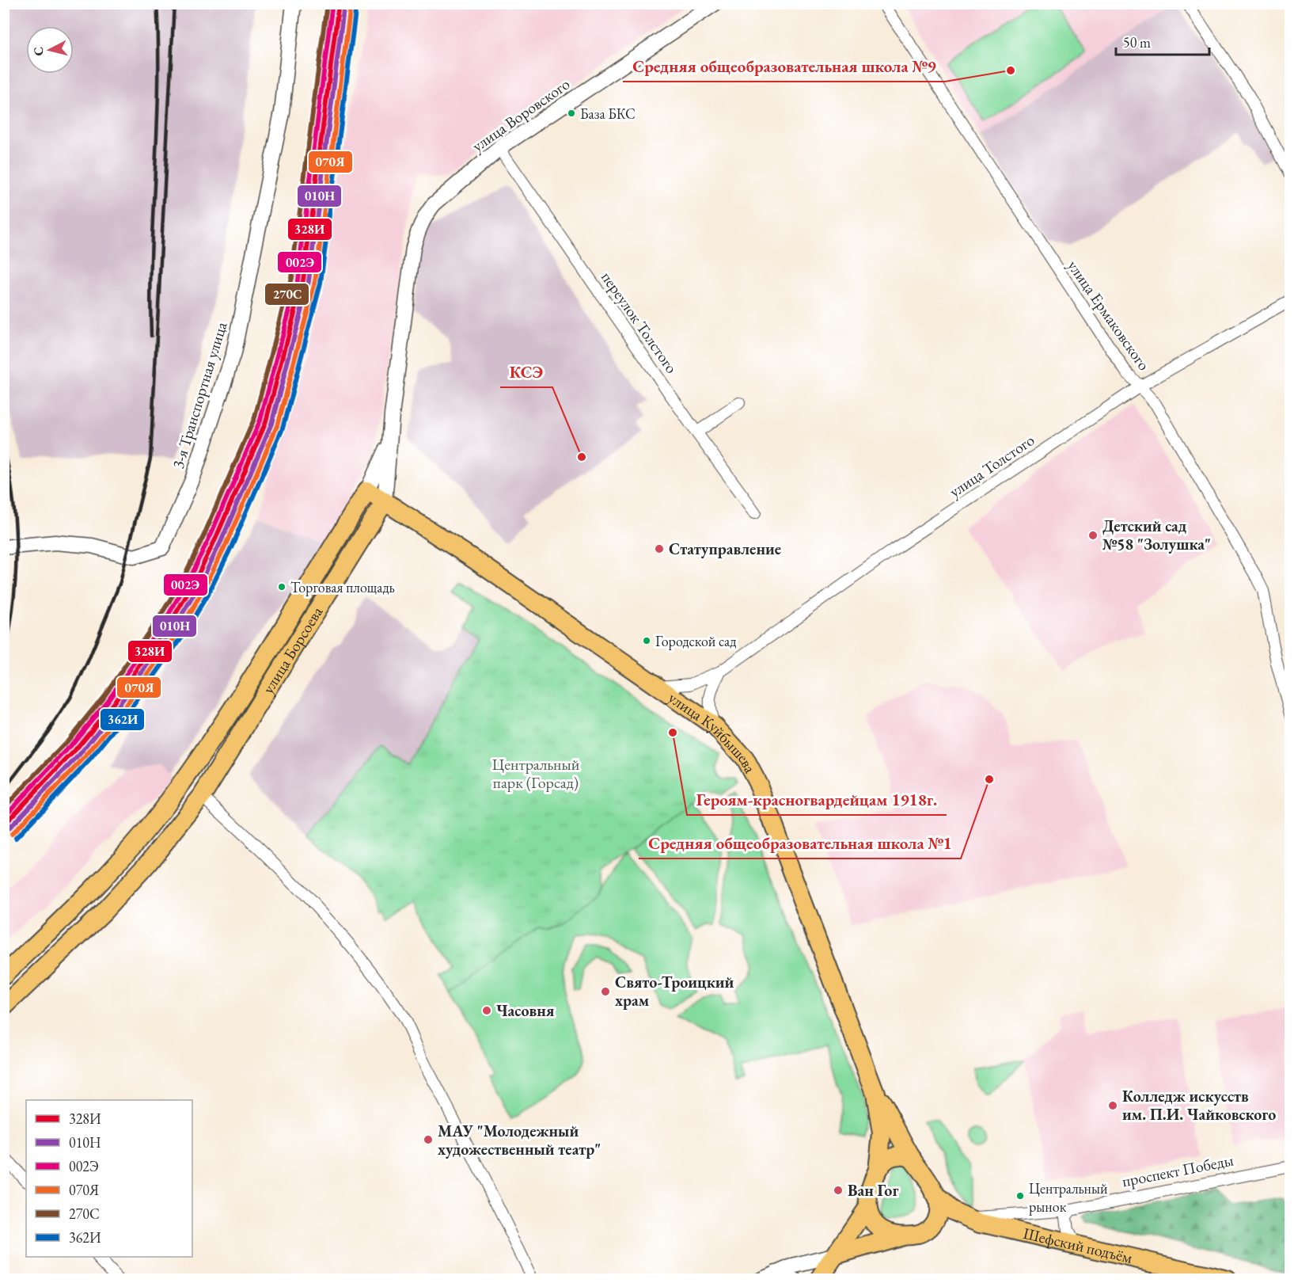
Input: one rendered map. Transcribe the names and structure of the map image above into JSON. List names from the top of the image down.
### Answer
{
  "streets": {
    "main road": ["улица Борсоева", "улица Куйбышева", "Шефский подъём"],
    "street": [
      "улица Воровского",
      "улица Ермаковского",
      "переулок Толстого",
      "3-я Транспортная улица",
      "улица Толстого",
      "проспект Победы"
    ]
  },
  "crossings": [
    ["улица Воровского", "переулок Толстого"],
    ["улица Воровского", "улица Борсоева"],
    ["улица Воровского", "улица Куйбышева"],
    ["улица Ермаковского", "улица Толстого"],
    ["улица Толстого", "улица Куйбышева"],
    ["улица Борсоева", "улица Куйбышева"],
    ["улица Куйбышева", "Шефский подъём"],
    ["проспект Победы", "Шефский подъём"]
  ],
  "parks": ["Центральный парк (Горсад)"],
  "places": [
    "Средняя общеобразовательная школа №9",
    "База БКС",
    "КСЭ",
    "Детский сад №58 \"Золушка\"",
    "Статуправление",
    "Торговая площадь",
    "Городской сад",
    "Героям-красногвардейцам 1918г.",
    "Средняя общеобразовательная школа №1",
    "Свято-Троицкий храм",
    "Часовня",
    "Колледж искусств им. П.И. Чайковского",
    "МАУ \"Молодежный художественный театр\"",
    "Ван Гог",
    "Центральный рынок"
  ],
  "lines": [
    "transit line 328И",
    "transit line 002Э",
    "transit line 270С",
    "transit line 010Н",
    "transit line 070Я",
    "transit line 362И"
  ],
  "legend": [
    "328И",
    "010Н",
    "002Э",
    "070Я",
    "270С",
    "362И"
  ],
  "scale_bar": "50 m",
  "north": "left"
}
